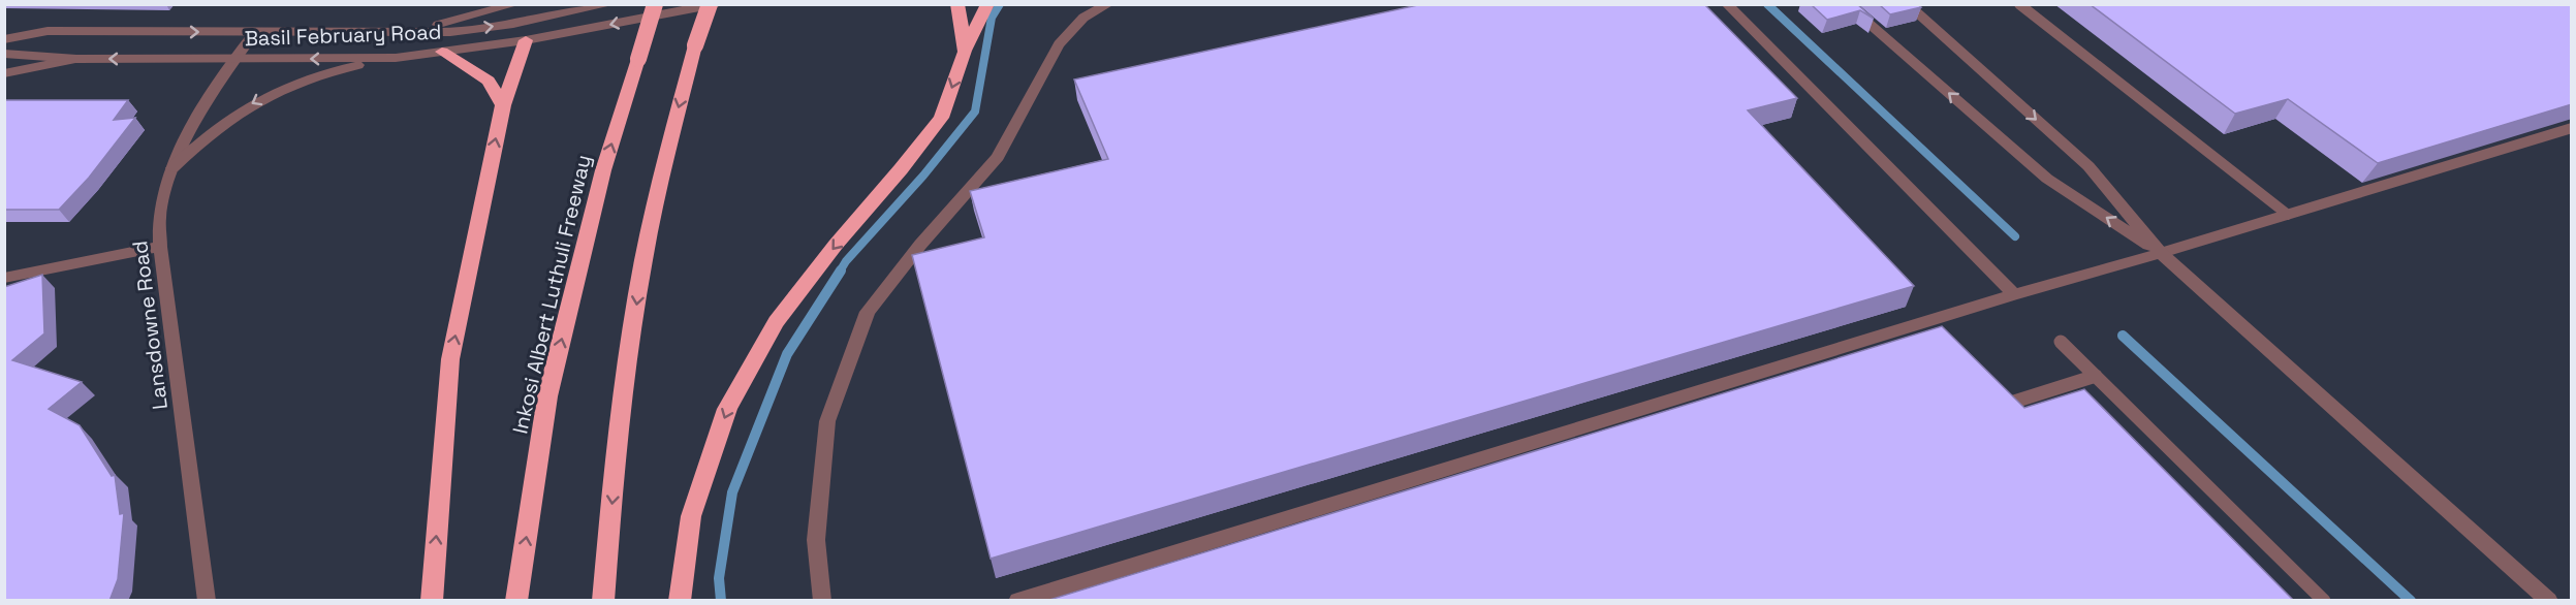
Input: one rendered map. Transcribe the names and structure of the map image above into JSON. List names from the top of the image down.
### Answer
{
  "streets": {
    "highway": ["Inkosi Albert Luthuli Freeway"],
    "street": ["Basil February Road", "Lansdowne Road"]
  },
  "crossings": [
    ["Basil February Road", "Lansdowne Road"]
  ]
}
